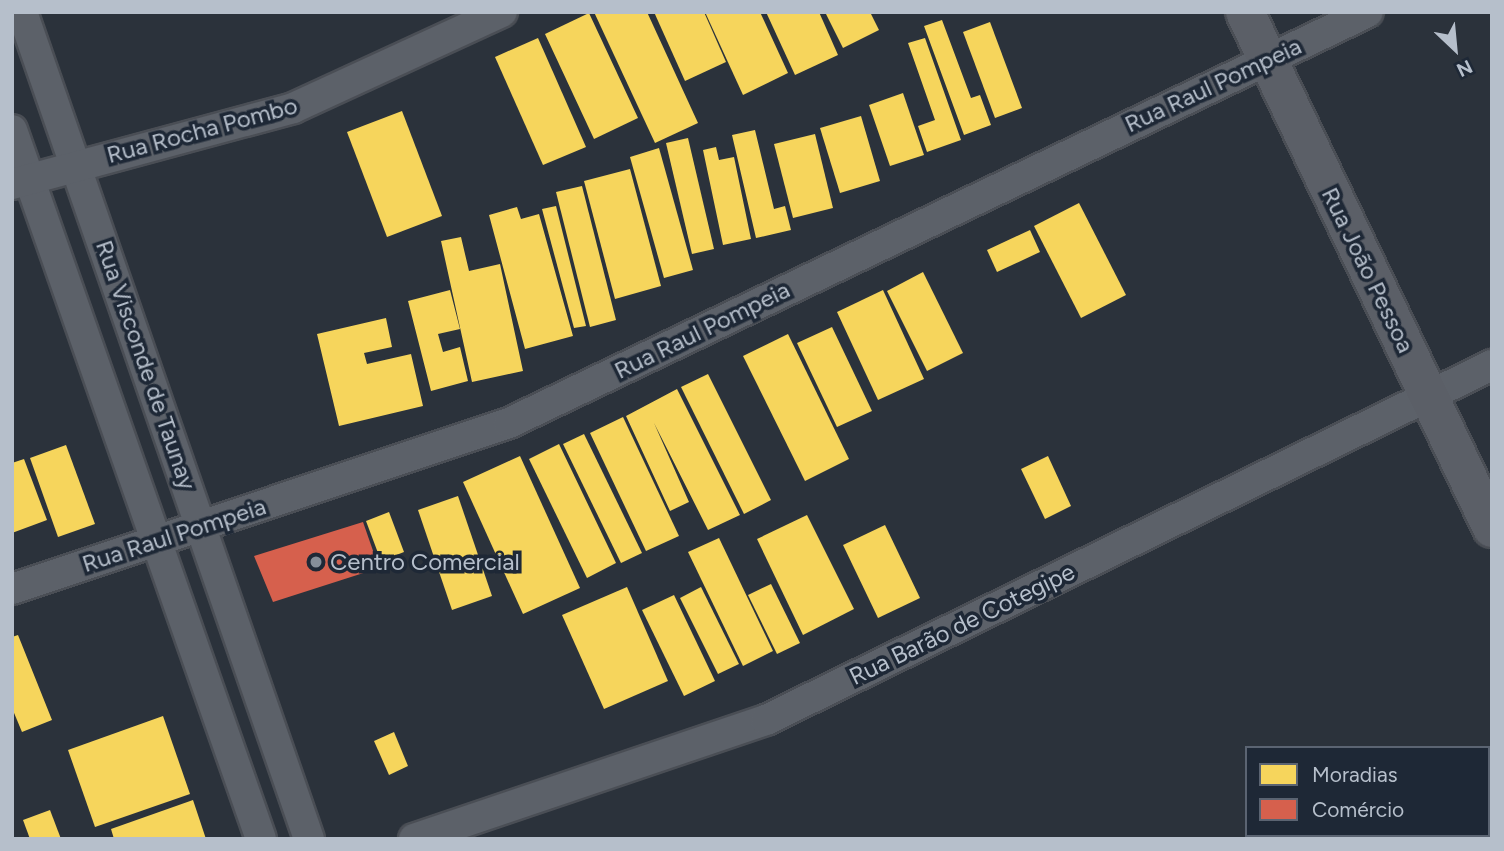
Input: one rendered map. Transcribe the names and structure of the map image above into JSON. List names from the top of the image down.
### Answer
{
  "streets": {
    "main road": ["Rua João Pessoa"],
    "street": [
      "Rua Raul Pompeia",
      "Rua Rocha Pombo",
      "Rua Visconde de Taunay",
      "Rua Barão de Cotegipe"
    ]
  },
  "crossings": [
    ["Rua Raul Pompeia", "Rua João Pessoa"],
    ["Rua Raul Pompeia", "Rua Visconde de Taunay"],
    ["Rua Rocha Pombo", "Rua Visconde de Taunay"],
    ["Rua João Pessoa", "Rua Barão de Cotegipe"]
  ],
  "places": ["Centro Comercial"],
  "legend": ["Moradias", "Comércio"],
  "north": "bottom right"
}
